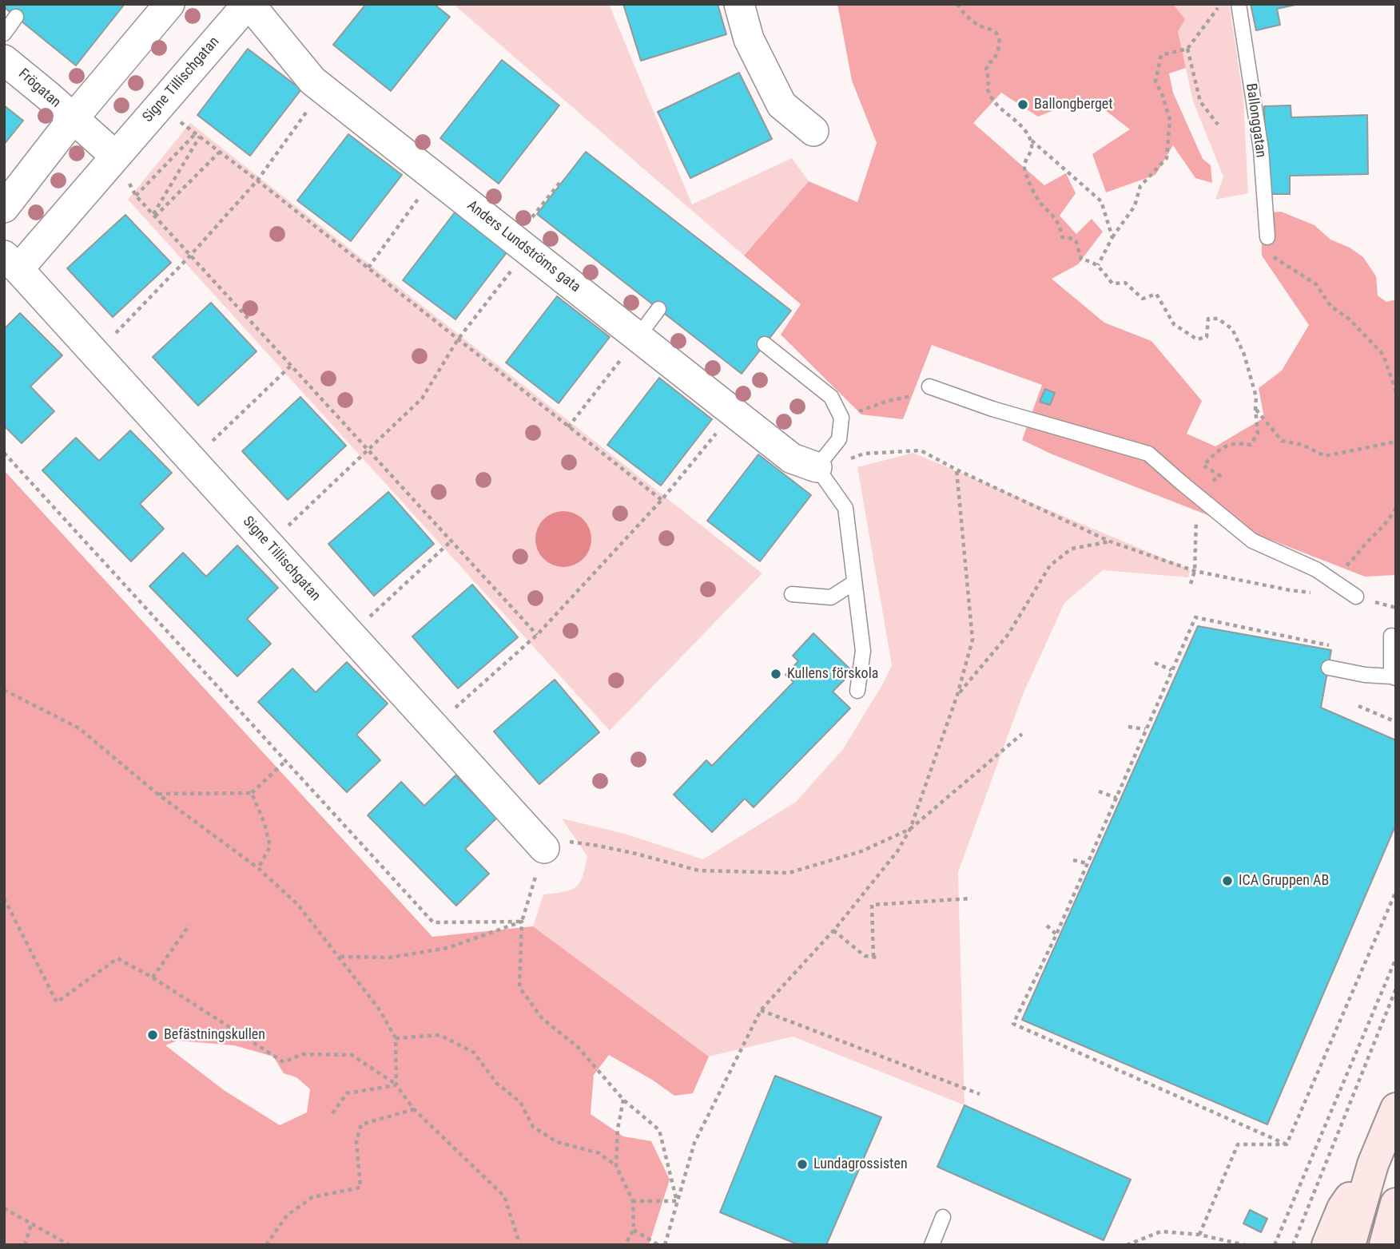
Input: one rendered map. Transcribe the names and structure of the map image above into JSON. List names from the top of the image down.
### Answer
{
  "streets": {
    "street": ["Signe Tillischgatan", "Frögatan", "Anders Lundströms gata"],
    "lane": ["Ballonggatan"]
  },
  "crossings": [
    ["Signe Tillischgatan", "Anders Lundströms gata"]
  ],
  "places": [
    "Ballongberget",
    "Kullens förskola",
    "ICA Gruppen AB",
    "Befästningskullen",
    "Lundagrossisten"
  ]
}
